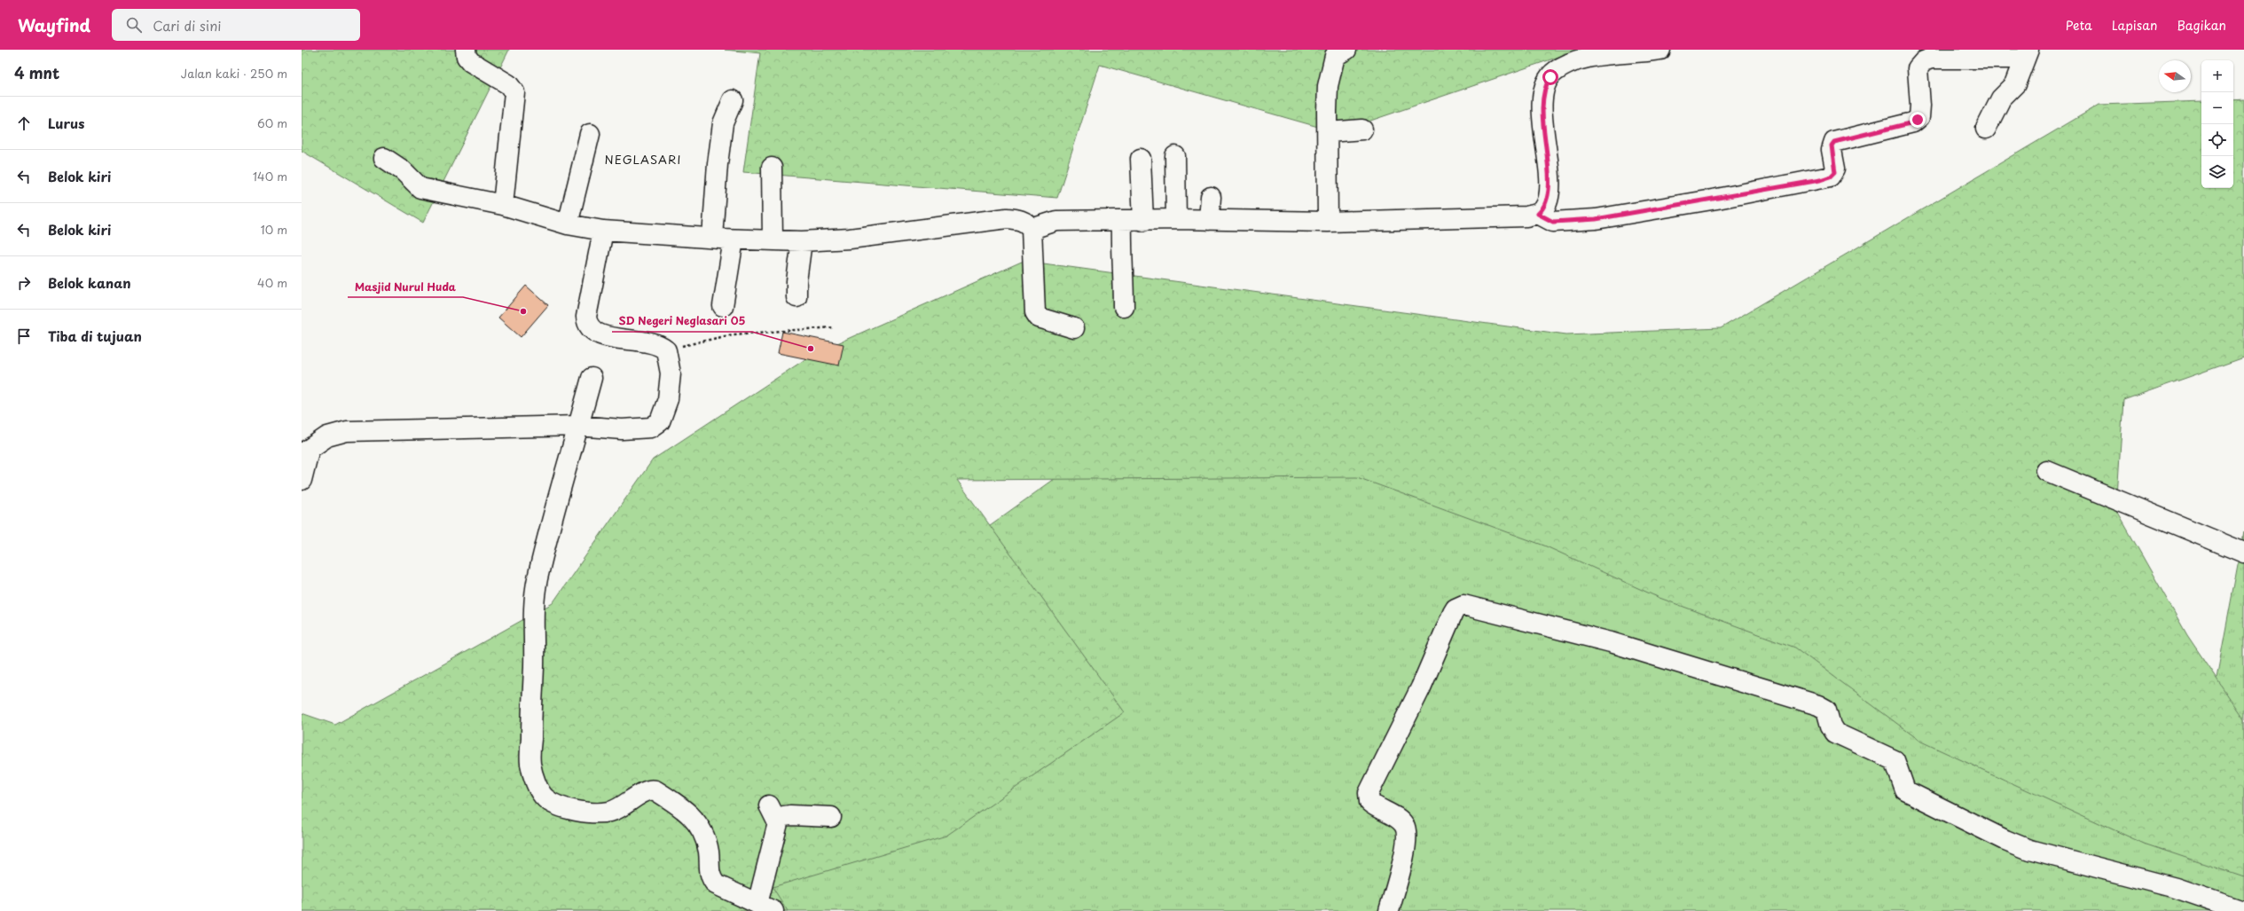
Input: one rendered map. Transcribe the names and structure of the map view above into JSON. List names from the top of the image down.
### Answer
{
  "districts": ["NEGLASARI"],
  "places": ["Masjid Nurul Huda", "SD Negeri Neglasari 05"],
  "north": "left",
  "page": {
    "header": "Wayfind",
    "search": "Cari di sini",
    "nav": ["Peta", "Lapisan", "Bagikan"],
    "heading": ["4 mnt", "Jalan kaki · 250 m"],
    "map_buttons": ["+", "−"],
    "list": [
      ["Lurus", "60 m"],
      ["Belok kiri", "140 m"],
      ["Belok kiri", "10 m"],
      ["Belok kanan", "40 m"],
      "Tiba di tujuan"
    ]
  }
}
